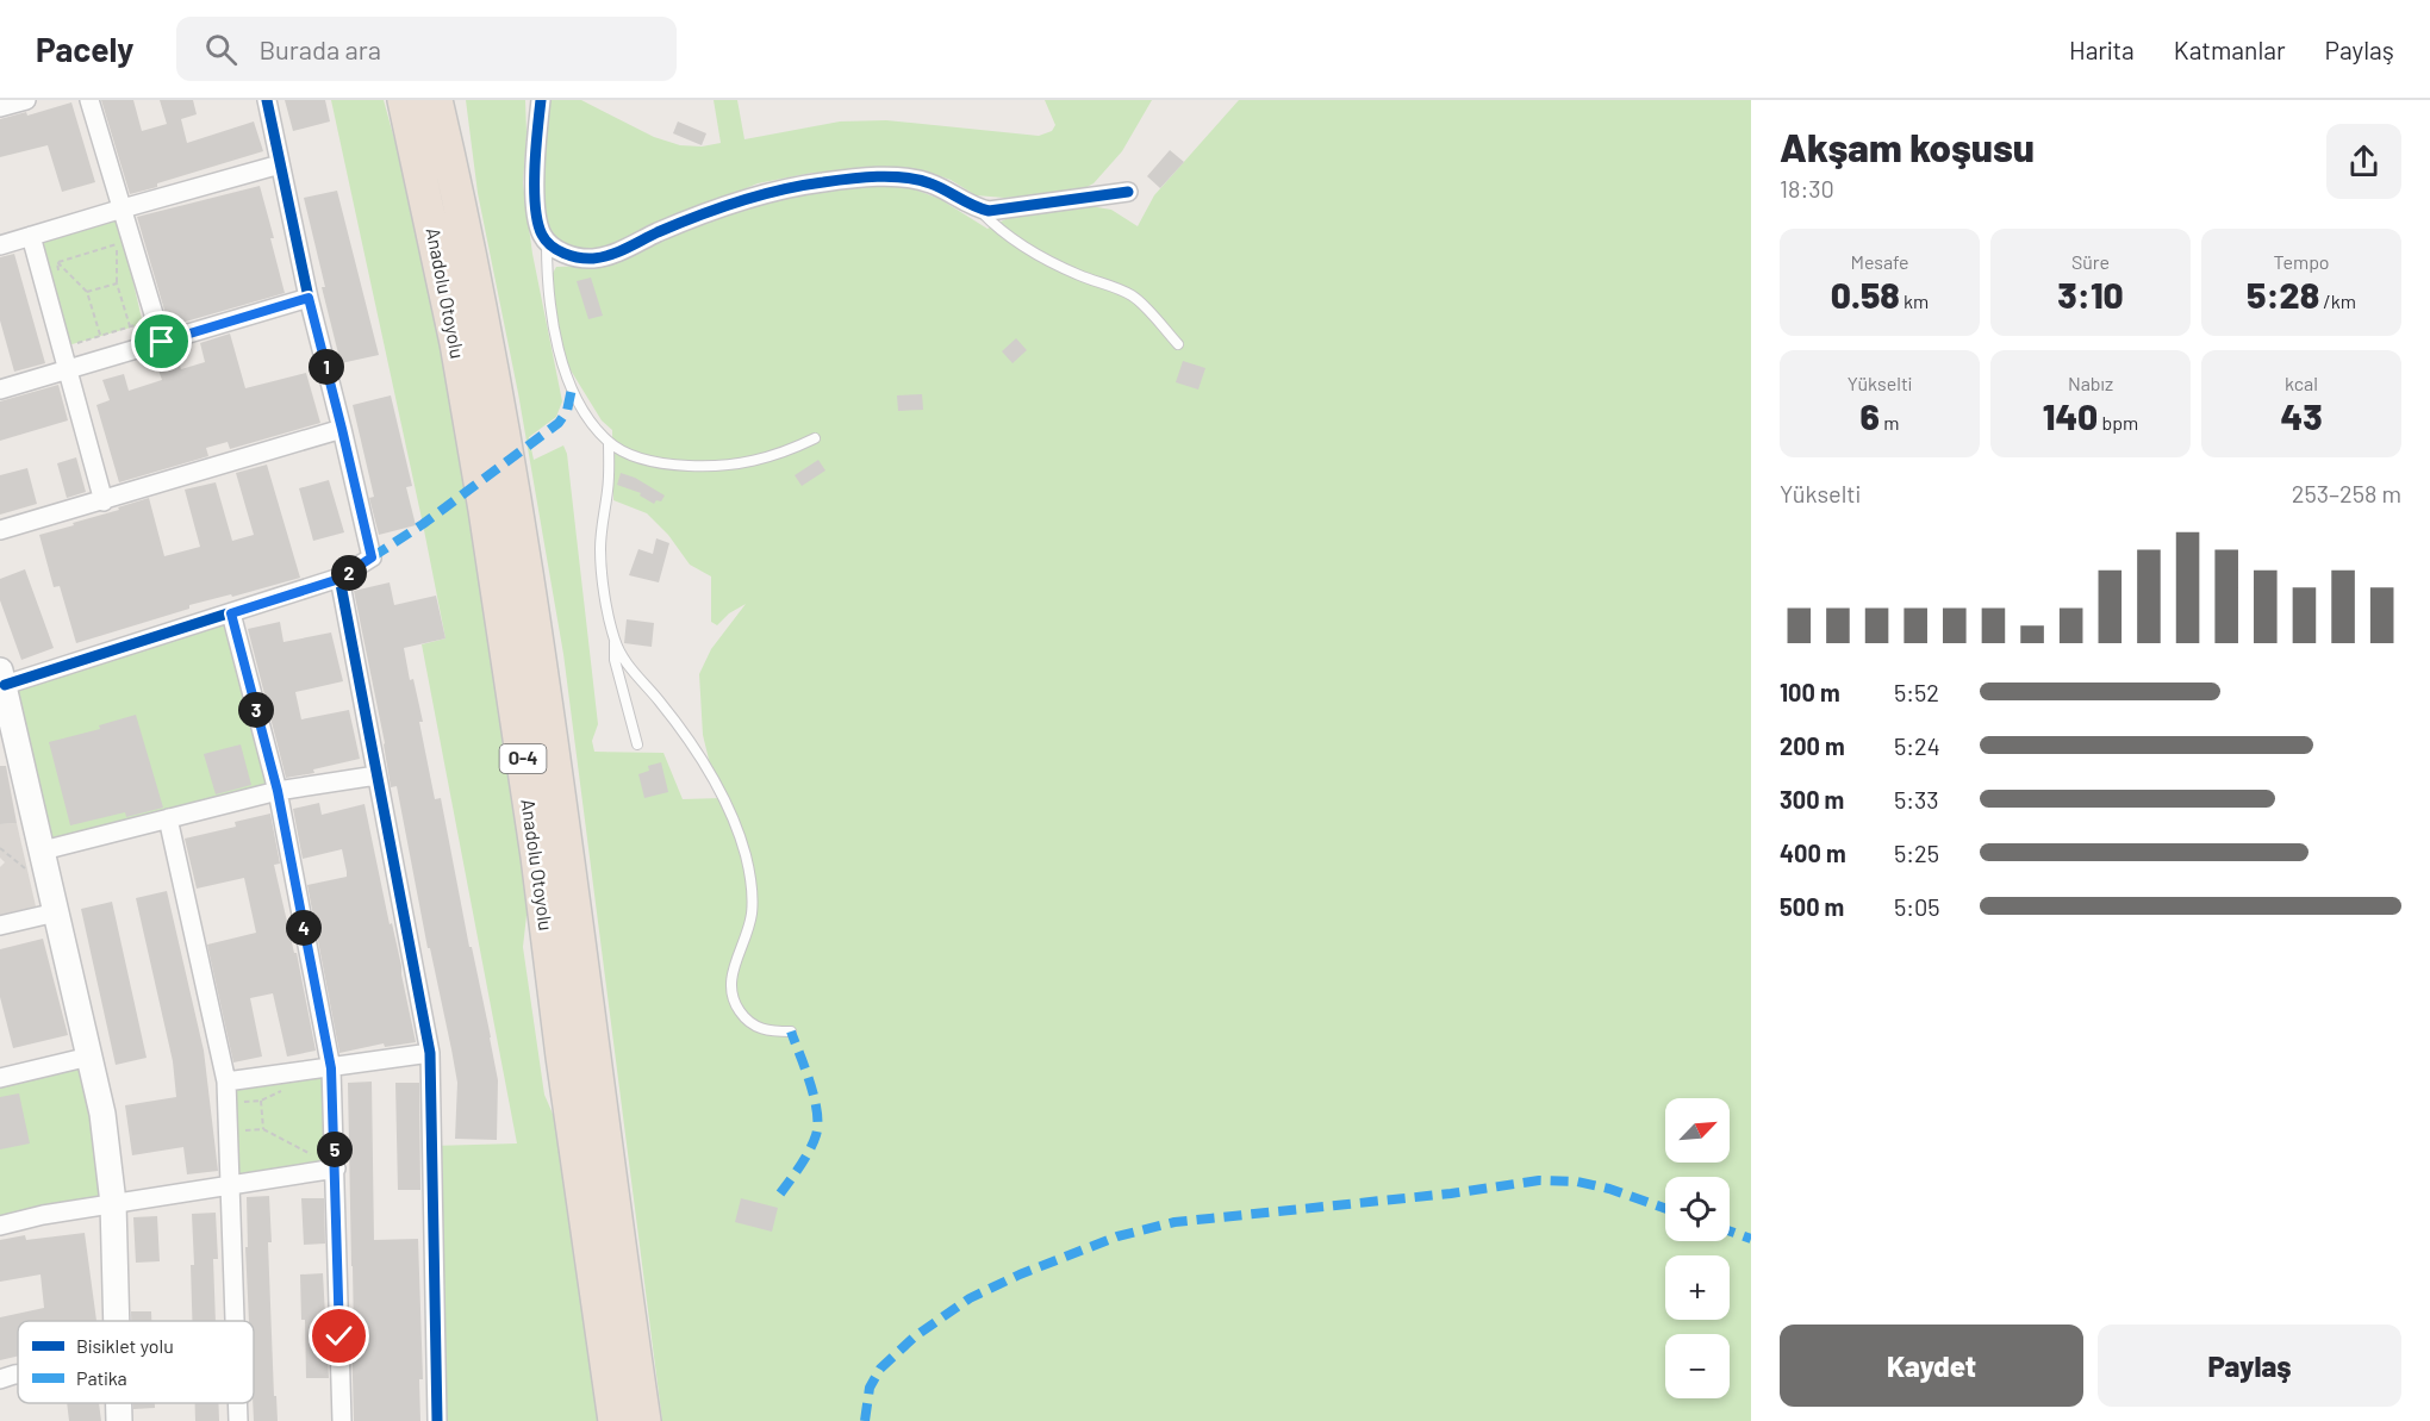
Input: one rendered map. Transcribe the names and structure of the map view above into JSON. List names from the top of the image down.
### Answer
{
  "streets": {
    "highway": ["Anadolu Otoyolu", "O-4"]
  },
  "legend": ["Bisiklet yolu", "Patika"],
  "north": "top right",
  "page": {
    "header": "Pacely",
    "search": "Burada ara",
    "nav": ["Harita", "Katmanlar", "Paylaş"],
    "heading": ["Akşam koşusu", "18:30"],
    "stats": [
      ["Mesafe", "0.58 km"],
      ["Süre", "3:10"],
      ["Tempo", "5:28 /km"],
      ["Yükselti", "6 m"],
      ["Nabız", "140 bpm"],
      ["kcal", "43"]
    ],
    "pins": [
      "1",
      "2",
      "3",
      "4",
      "5"
    ],
    "chart": ["Yükselti", "253–258 m"],
    "list": [
      {
        "name": "100 m",
        "note": "5:52"
      },
      {
        "name": "200 m",
        "note": "5:24"
      },
      {
        "name": "300 m",
        "note": "5:33"
      },
      {
        "name": "400 m",
        "note": "5:25"
      },
      {
        "name": "500 m",
        "note": "5:05"
      }
    ],
    "map_buttons": ["+", "−"],
    "buttons": ["Kaydet", "Paylaş"]
  }
}
